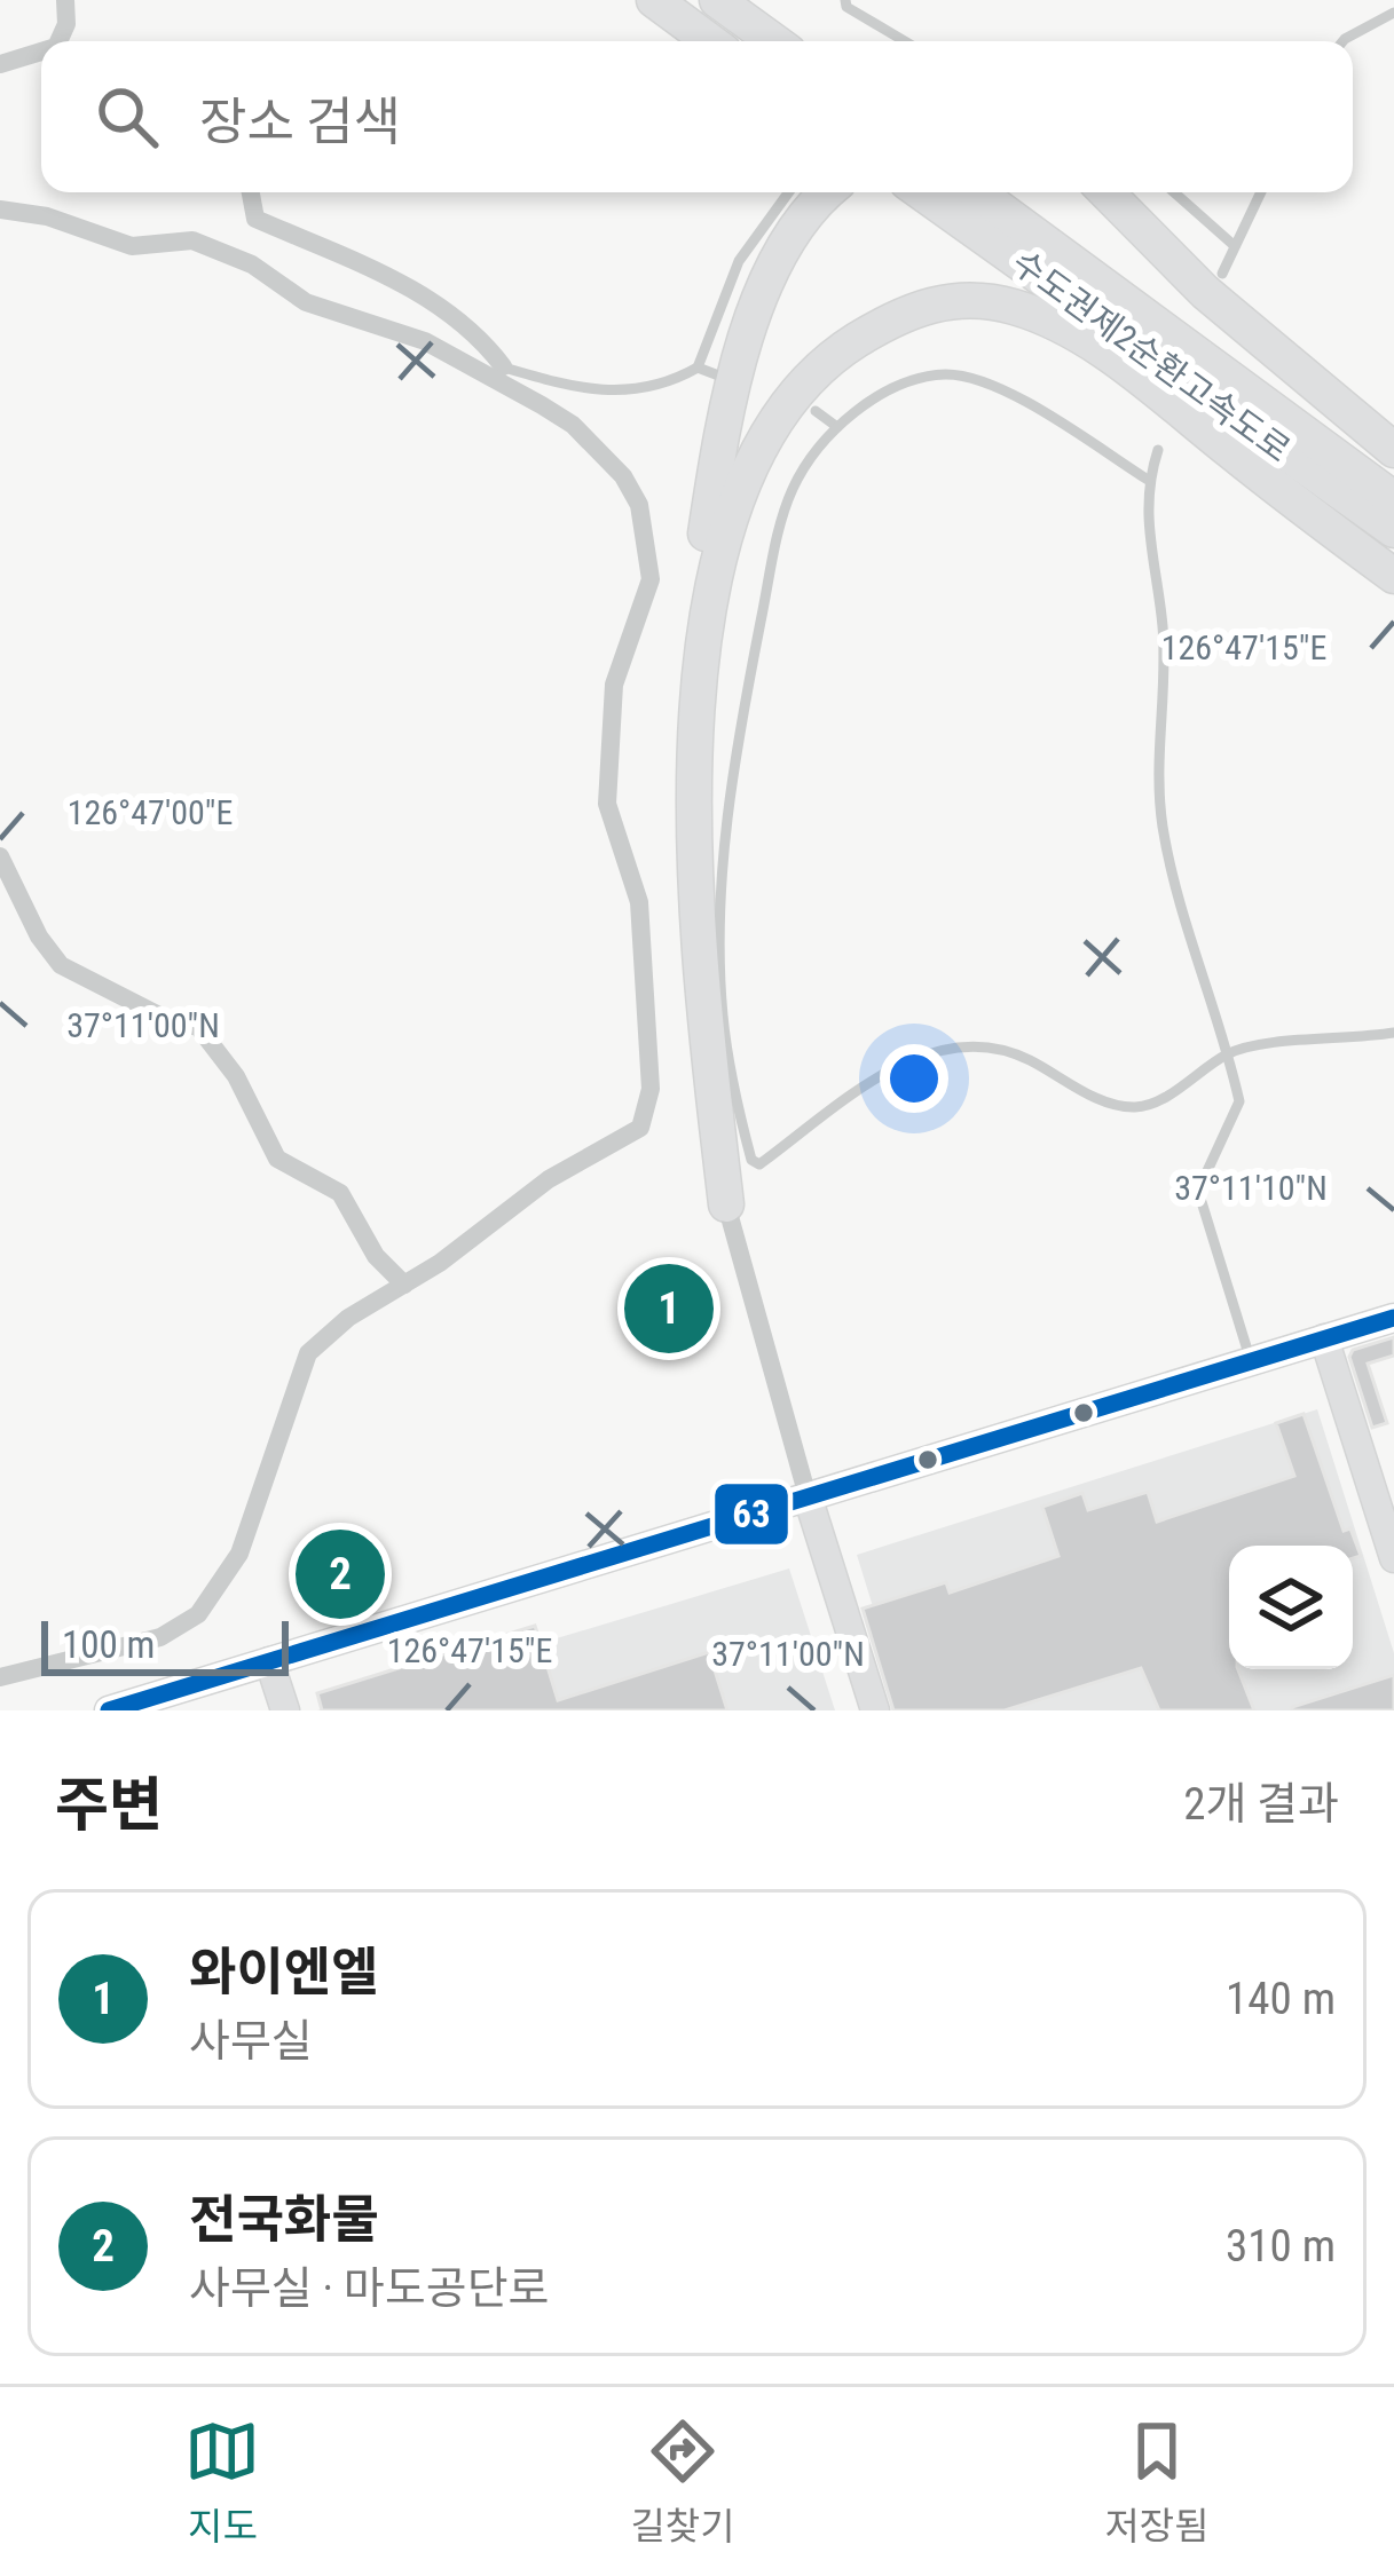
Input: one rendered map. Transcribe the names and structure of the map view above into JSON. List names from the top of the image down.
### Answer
{
  "streets": {
    "highway": ["수도권제2순환고속도로"]
  },
  "lines": ["transit line 63"],
  "scale_bar": "100 m",
  "page": {
    "search": "장소 검색",
    "pins": ["1", "2"],
    "scale": "100 m",
    "heading": ["주변", "2개 결과"],
    "list": [
      {
        "mark": "1",
        "name": "와이엔엘",
        "note": "사무실",
        "value": "140 m"
      },
      {
        "mark": "2",
        "name": "전국화물",
        "note": "사무실 · 마도공단로",
        "value": "310 m"
      }
    ],
    "nav": ["지도", "길찾기", "저장됨"]
  },
  "coordinates": [
    "126°47'15\"E",
    "126°47'00\"E",
    "37°11'00\"N",
    "37°11'10\"N"
  ]
}
